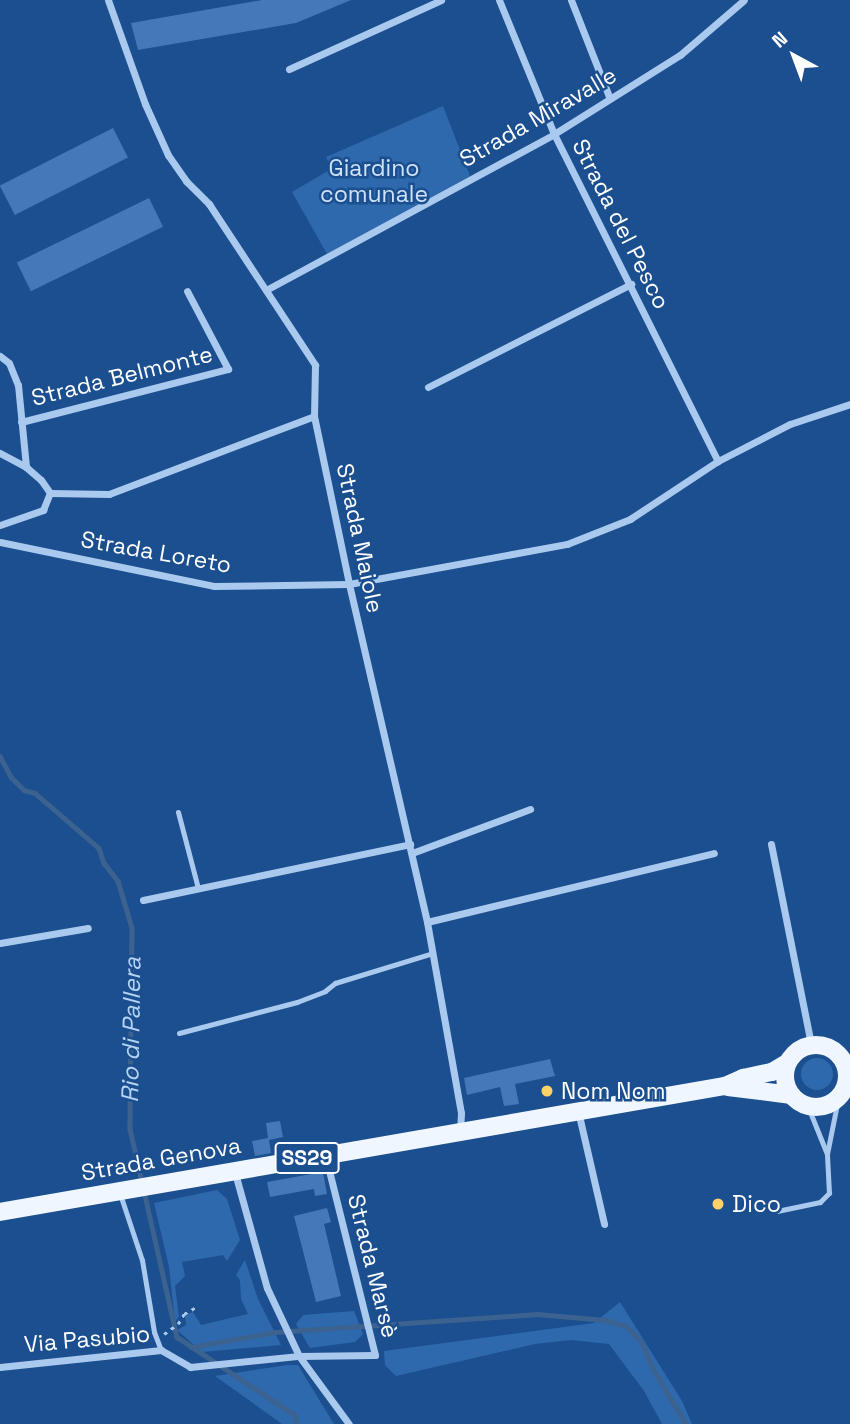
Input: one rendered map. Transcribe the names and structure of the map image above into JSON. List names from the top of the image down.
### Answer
{
  "streets": {
    "main road": ["SS29", "Strada Genova"],
    "street": [
      "Strada Miravalle",
      "Strada del Pesco",
      "Strada Belmonte",
      "Strada Maiole",
      "Strada Loreto",
      "Strada Marsè",
      "Via Pasubio"
    ]
  },
  "crossings": [
    ["Strada Miravalle", "Strada del Pesco"],
    ["Strada Miravalle", "Strada Maiole"],
    ["Strada del Pesco", "Strada Loreto"],
    ["Strada Maiole", "Strada Loreto"],
    ["Strada Maiole", "Strada Genova"],
    ["Strada Genova", "Strada Marsè"],
    ["Strada Marsè", "Via Pasubio"]
  ],
  "water": ["Rio di Pallera"],
  "parks": ["Giardino comunale"],
  "places": ["Nom Nom", "Dico"],
  "north": "top left"
}
